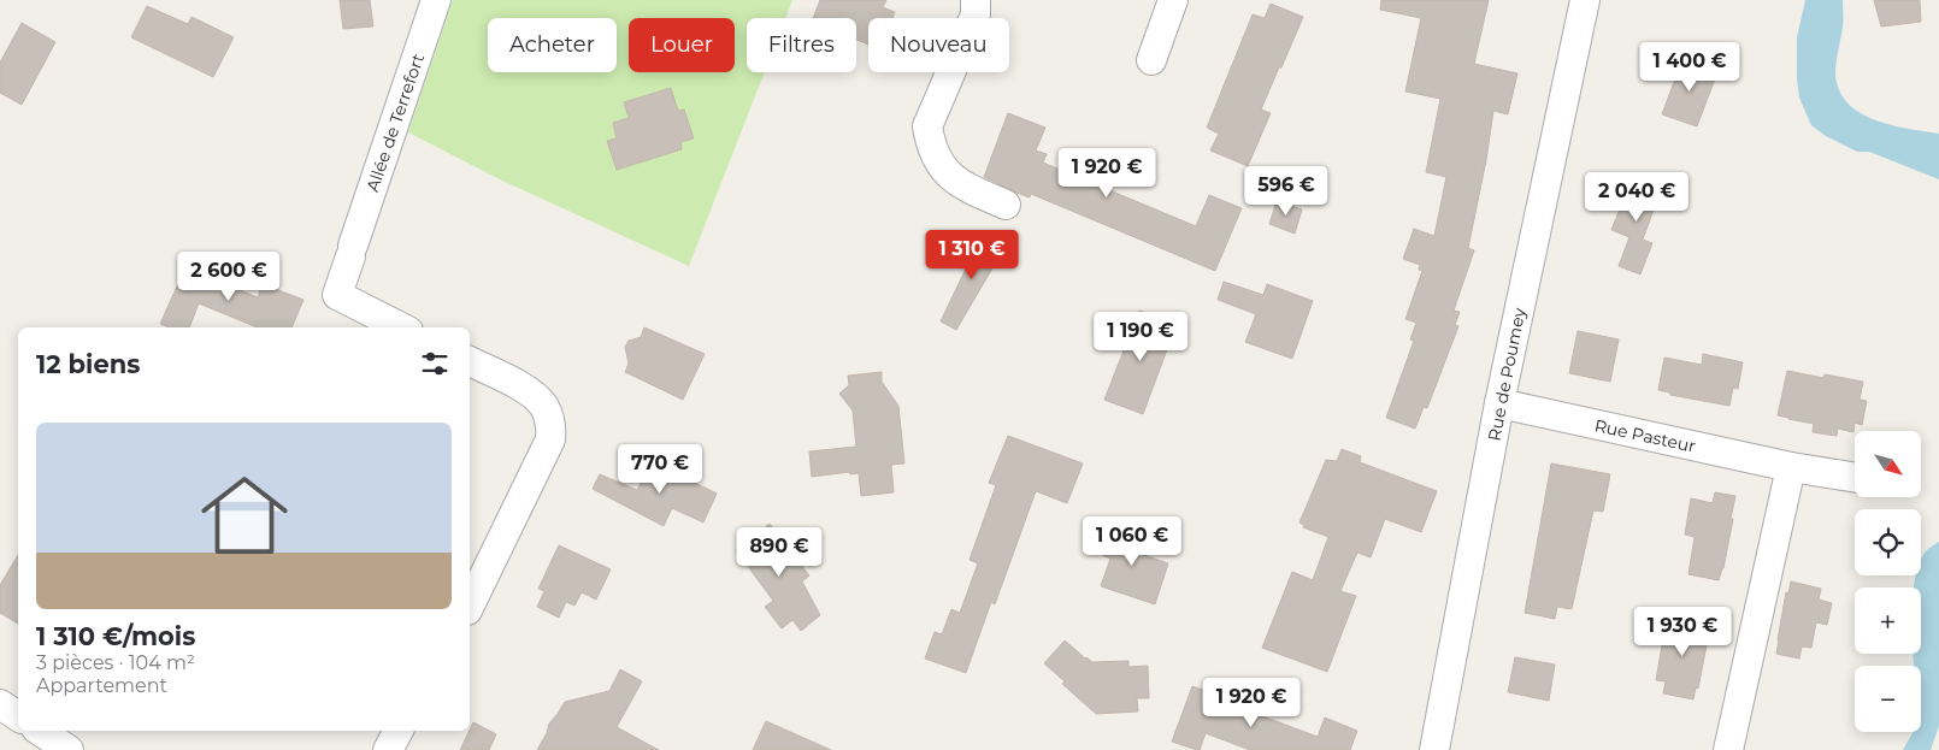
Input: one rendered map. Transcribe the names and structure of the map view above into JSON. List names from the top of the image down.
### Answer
{
  "streets": {
    "street": ["Allée de Terrefort", "Rue de Poumey", "Rue Pasteur"]
  },
  "crossings": [
    ["Rue de Poumey", "Rue Pasteur"]
  ],
  "north": "bottom right",
  "page": {
    "chip": [
      "Acheter",
      "Louer",
      "Filtres",
      "Nouveau"
    ],
    "price": [
      "1 400 €",
      "1 920 €",
      "596 €",
      "2 040 €",
      "1 310 €",
      "2 600 €",
      "1 190 €",
      "770 €",
      "1 060 €",
      "890 €",
      "1 930 €",
      "1 920 €"
    ],
    "heading": "12 biens",
    "list": [
      {
        "name": "1 310 €/mois",
        "note": "3 pièces · 104 m² · Appartement"
      }
    ],
    "map_buttons": ["+", "−"]
  }
}
